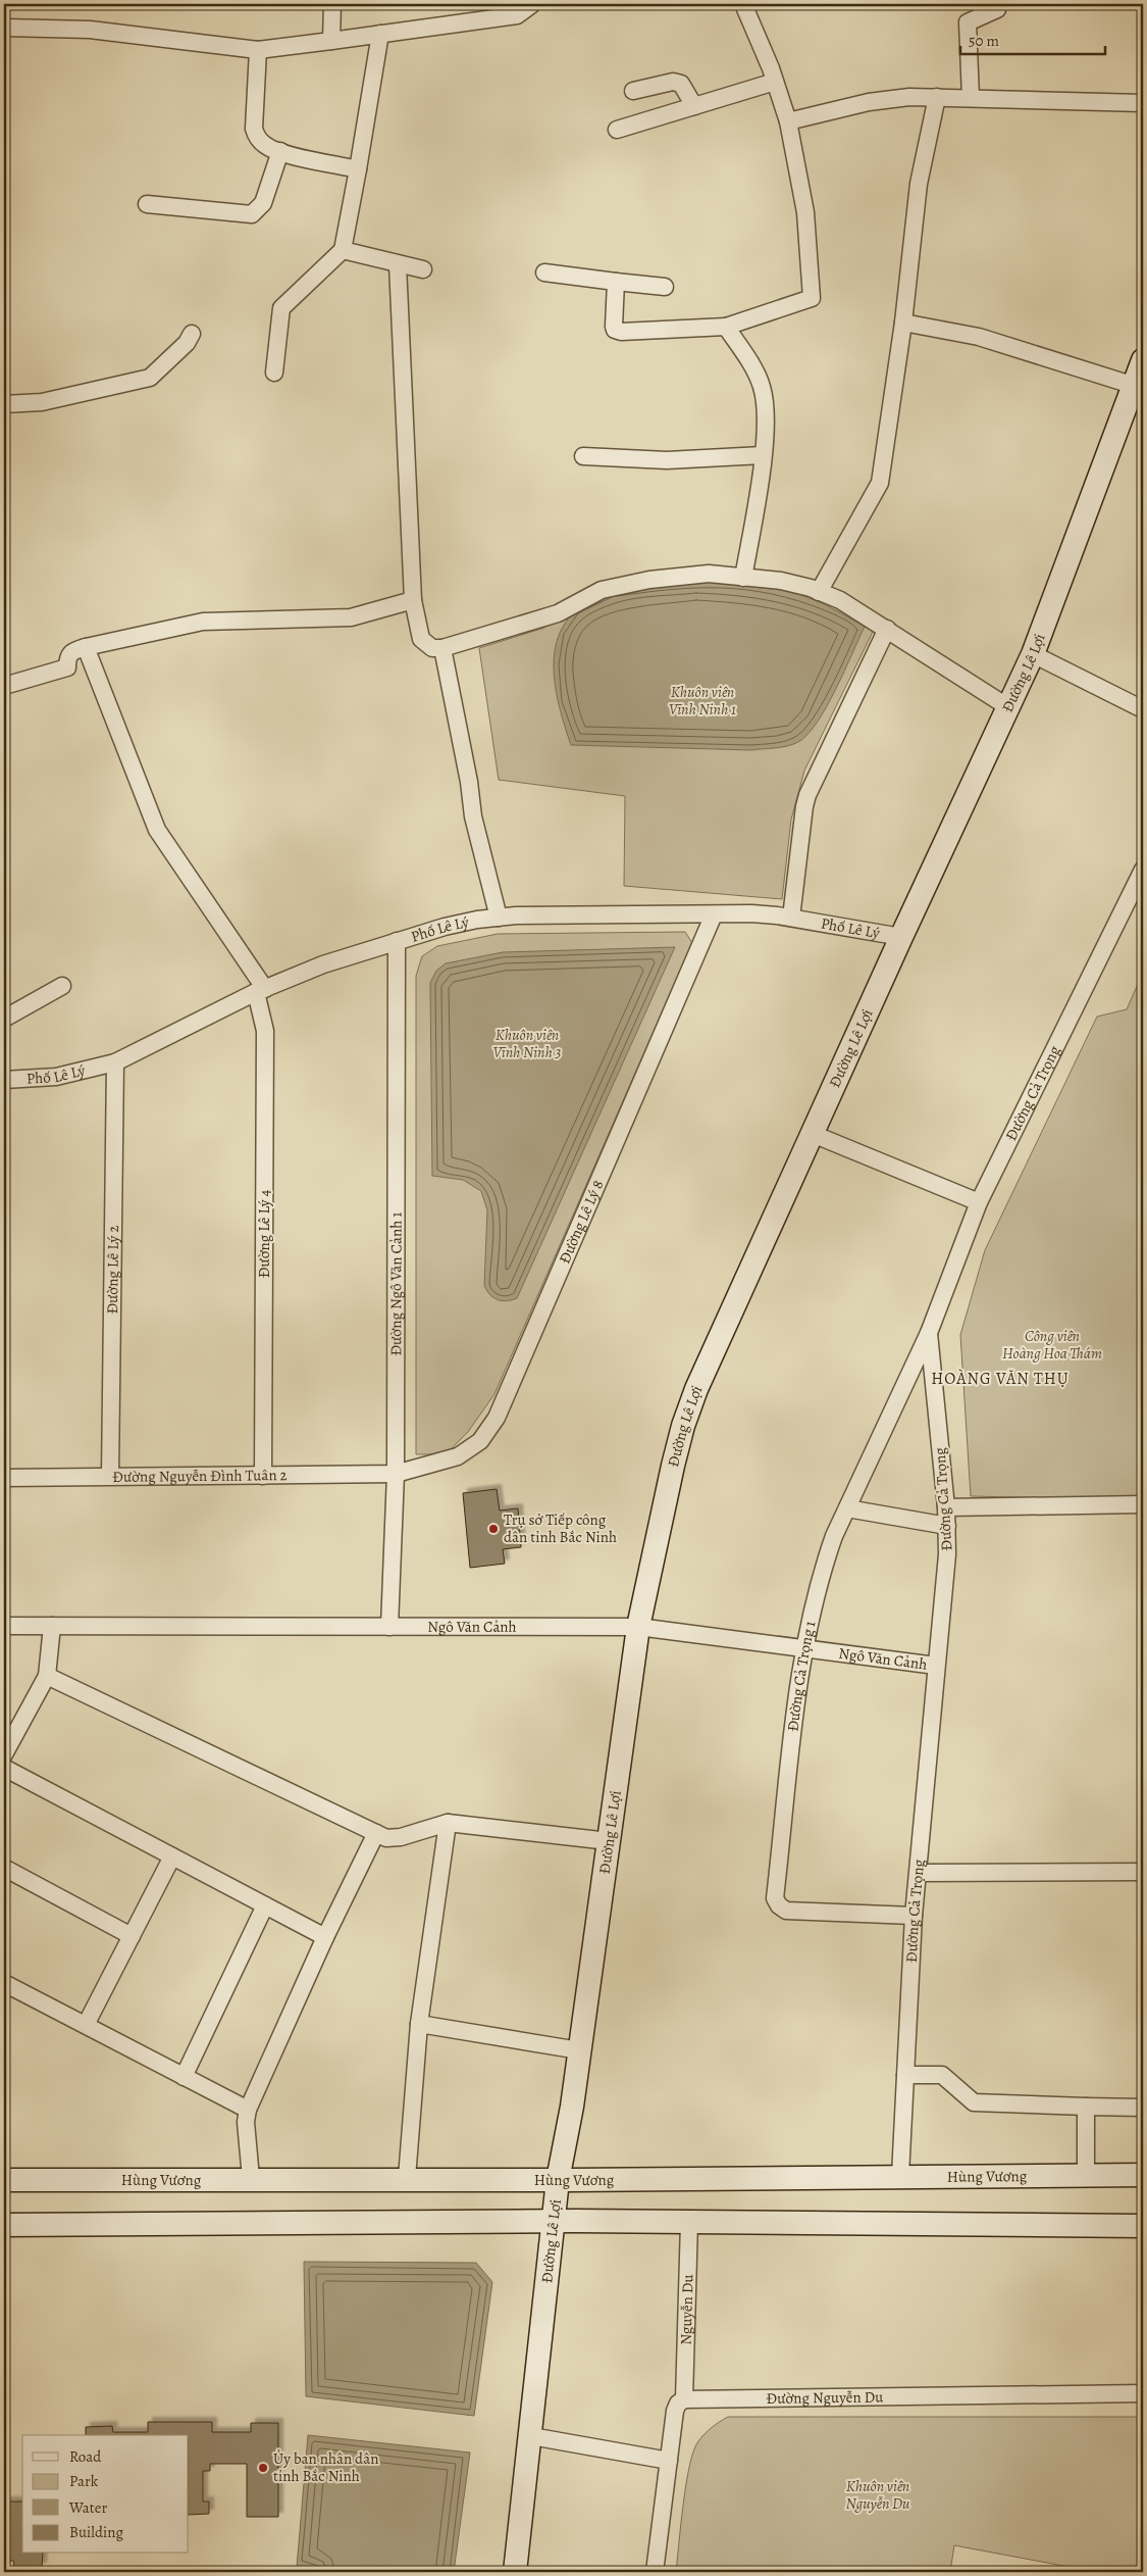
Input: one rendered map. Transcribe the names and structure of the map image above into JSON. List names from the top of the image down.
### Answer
{
  "streets": {
    "main road": ["Đường Lê Lợi", "Hùng Vương"],
    "street": [
      "Phố Lê Lý",
      "Đường Cả Trọng",
      "Đường Lê Lý 8",
      "Đường Lê Lý 4",
      "Đường Lê Lý 2",
      "Đường Ngô Văn Cảnh 1",
      "Đường Nguyễn Đình Tuân 2",
      "Ngô Văn Cảnh",
      "Đường Cả Trọng 1",
      "Nguyễn Du",
      "Đường Nguyễn Du"
    ]
  },
  "crossings": [
    ["Đường Lê Lợi", "Phố Lê Lý"],
    ["Đường Lê Lợi", "Ngô Văn Cảnh"],
    ["Đường Lê Lợi", "Hùng Vương"],
    ["Phố Lê Lý", "Đường Lê Lý 8"],
    ["Phố Lê Lý", "Đường Lê Lý 4"],
    ["Phố Lê Lý", "Đường Lê Lý 2"],
    ["Phố Lê Lý", "Đường Ngô Văn Cảnh 1"],
    ["Đường Cả Trọng", "Ngô Văn Cảnh"],
    ["Đường Cả Trọng", "Đường Cả Trọng 1"],
    ["Đường Cả Trọng", "Hùng Vương"],
    ["Đường Lê Lý 8", "Đường Ngô Văn Cảnh 1"],
    ["Đường Lê Lý 8", "Đường Nguyễn Đình Tuân 2"],
    ["Đường Lê Lý 4", "Đường Nguyễn Đình Tuân 2"],
    ["Đường Lê Lý 2", "Đường Nguyễn Đình Tuân 2"],
    ["Đường Ngô Văn Cảnh 1", "Đường Nguyễn Đình Tuân 2"],
    ["Đường Ngô Văn Cảnh 1", "Ngô Văn Cảnh"],
    ["Ngô Văn Cảnh", "Đường Cả Trọng 1"],
    ["Nguyễn Du", "Đường Nguyễn Du"]
  ],
  "districts": ["HOÀNG VĂN THỤ"],
  "parks": [
    "Khuôn viên Vĩnh Ninh 1",
    "Khuôn viên Vĩnh Ninh 3",
    "Công viên Hoàng Hoa Thám",
    "Khuôn viên Nguyễn Du"
  ],
  "places": ["Trụ sở Tiếp công dân tỉnh Bắc Ninh", "Ủy ban nhân dân tỉnh Bắc Ninh"],
  "legend": [
    "Road",
    "Park",
    "Water",
    "Building"
  ],
  "scale_bar": "50 m"
}
